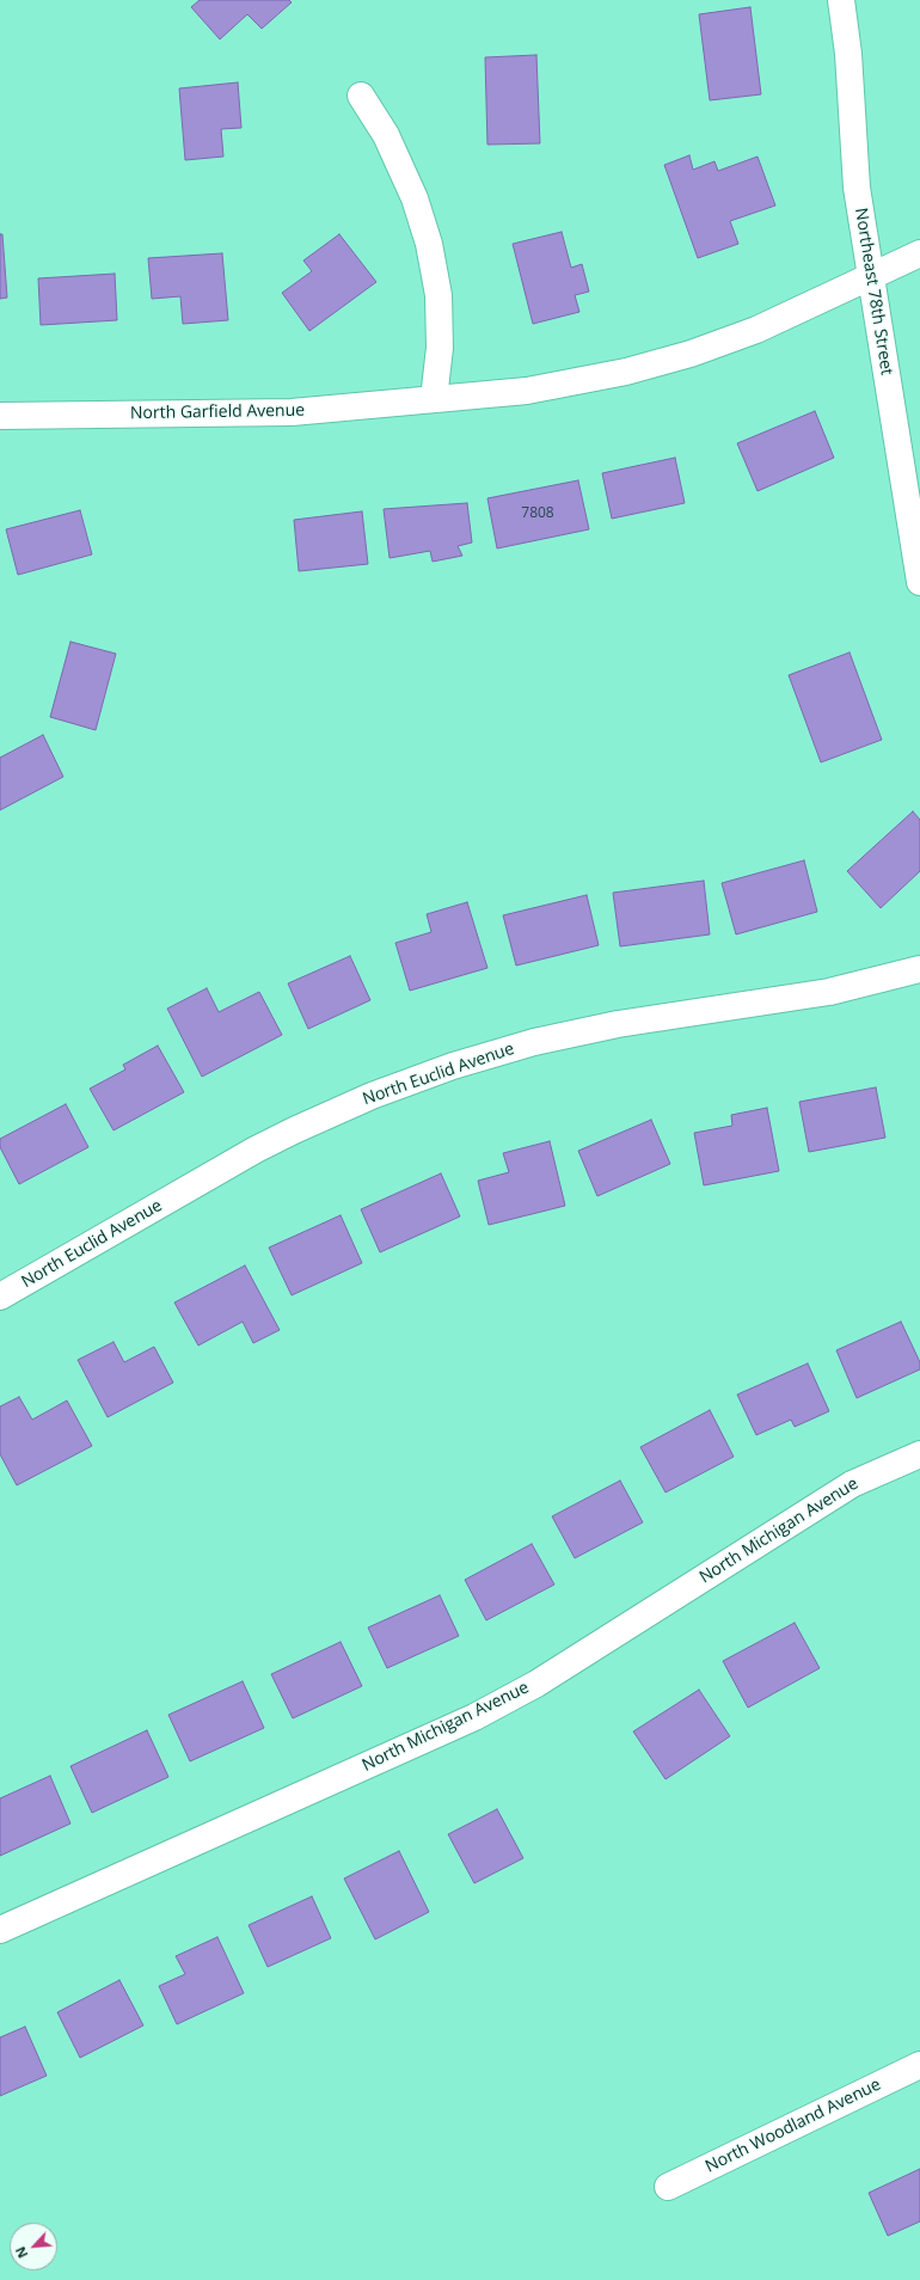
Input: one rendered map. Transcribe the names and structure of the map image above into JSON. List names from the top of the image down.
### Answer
{
  "streets": {
    "street": [
      "Northeast 78th Street",
      "North Garfield Avenue",
      "North Euclid Avenue",
      "North Michigan Avenue",
      "North Woodland Avenue"
    ]
  },
  "crossings": [
    ["Northeast 78th Street", "North Garfield Avenue"]
  ],
  "house_numbers": ["7808"],
  "north": "bottom left"
}
